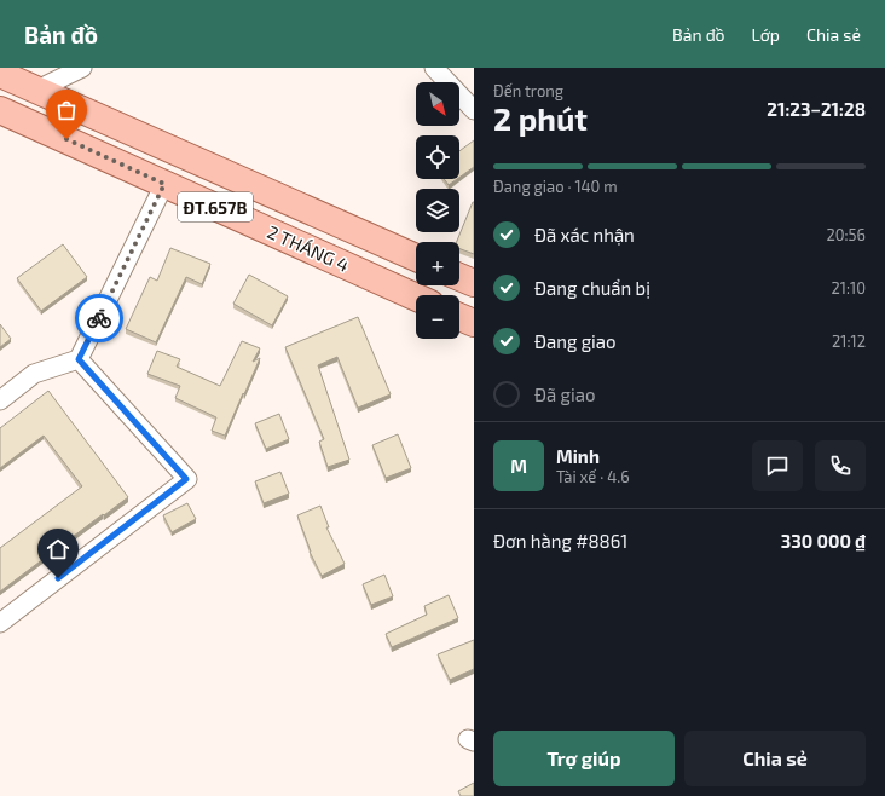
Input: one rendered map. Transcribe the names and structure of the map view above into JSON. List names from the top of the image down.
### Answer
{
  "streets": {
    "main road": ["ĐT.657B", "2 THÁNG 4"]
  },
  "north": "bottom right",
  "page": {
    "header": "Bản đồ",
    "nav": ["Bản đồ", "Lớp", "Chia sẻ"],
    "heading": ["2 phút", "Đến trong", "21:23–21:28"],
    "panel": [
      "Minh",
      "Tài xế · 4.6",
      "Đơn hàng #8861",
      "330 000 ₫"
    ],
    "map_buttons": ["+", "−"],
    "bar": "Đang giao · 140 m",
    "list": [
      ["Đã xác nhận", "20:56"],
      ["Đang chuẩn bị", "21:10"],
      ["Đang giao", "21:12"],
      "Đã giao"
    ],
    "round": "M",
    "buttons": ["Trợ giúp", "Chia sẻ"]
  }
}
